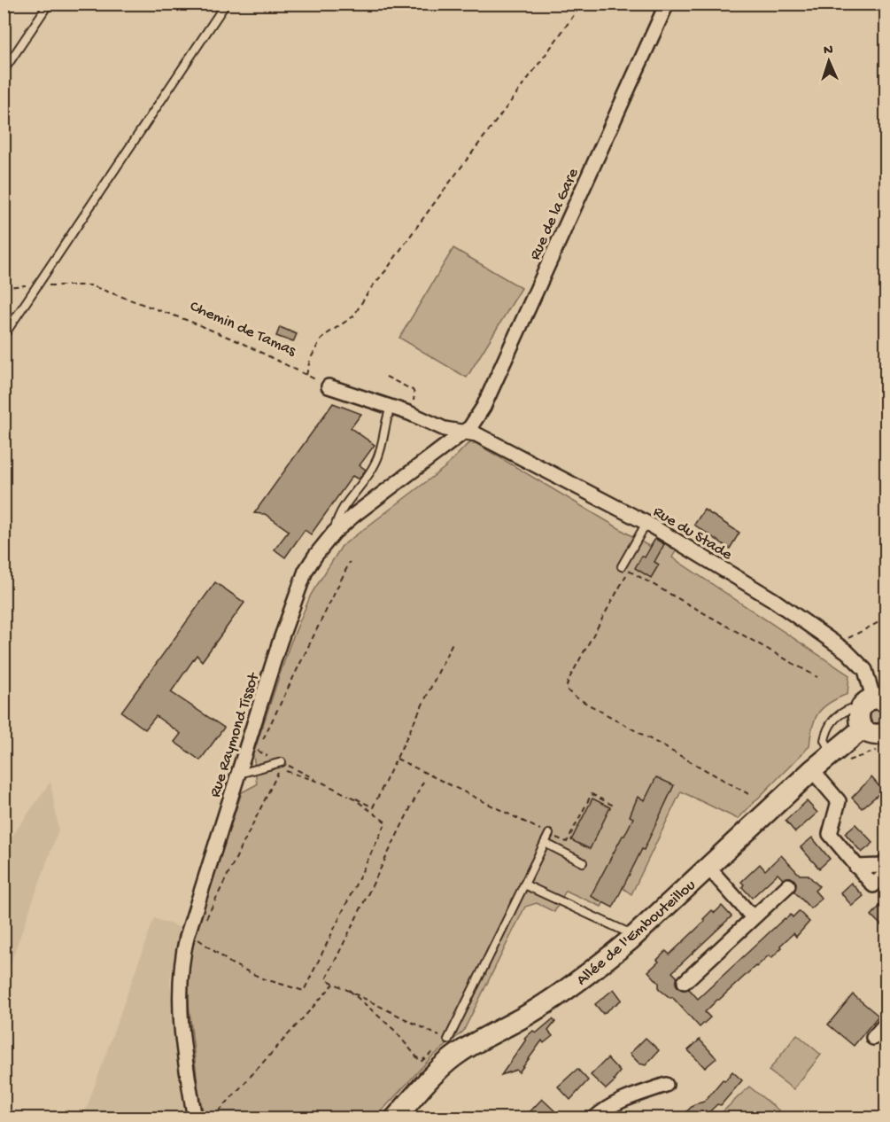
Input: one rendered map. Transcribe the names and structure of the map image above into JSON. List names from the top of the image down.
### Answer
{
  "streets": {
    "street": [
      "Rue de la Gare",
      "Rue du Stade",
      "Rue Raymond Tissot",
      "Allée de l'Embouteillou"
    ],
    "path": ["Chemin de Tamas"]
  },
  "crossings": [
    ["Rue de la Gare", "Rue du Stade"],
    ["Rue de la Gare", "Rue Raymond Tissot"],
    ["Rue du Stade", "Rue Raymond Tissot"],
    ["Rue du Stade", "Allée de l'Embouteillou"]
  ],
  "north": "top"
}
